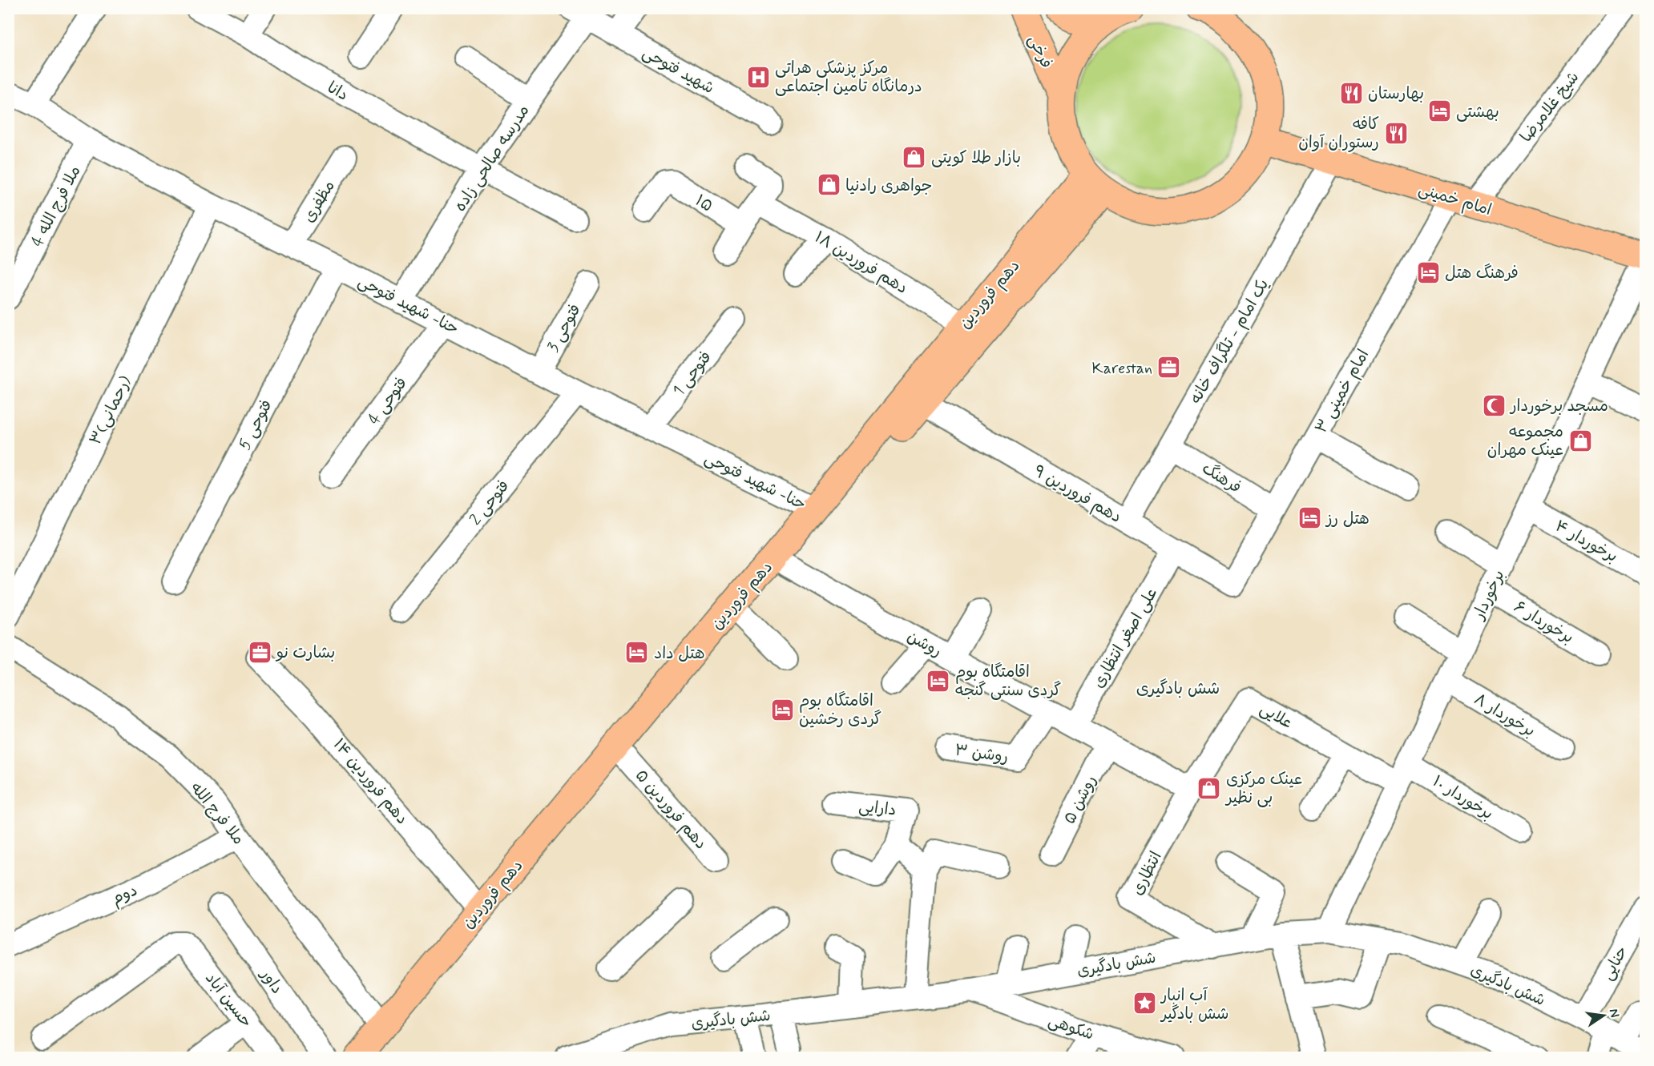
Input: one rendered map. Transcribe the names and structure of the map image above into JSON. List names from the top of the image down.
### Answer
{
  "streets": {
    "main road": ["فرخی", "امام خمینی", "دهم فروردین"],
    "street": [
      "شهید فتوحی",
      "دانا",
      "شیخ غلامرضا",
      "مدرسه صالحی زاده",
      "مظفری",
      "۱۵",
      "4 ملا فرج الله",
      "دهم فروردین ۱۸",
      "حنا- شهید فتوحی",
      "فتوحی 3",
      "یک امام - تلگراف خانه",
      "فتوحی 1",
      "امام خمینی ۳",
      "فتوحی 4",
      "۳(رحمانی)",
      "فتوحی 5",
      "فرهنگ",
      "دهم فروردین ۹",
      "فتوحی 2",
      "برخوردار ۴",
      "برخوردار",
      "برخوردار ۶",
      "علی اصغر انتظاری",
      "روشن",
      "برخوردار ۸",
      "علایی",
      "روشن ۳",
      "دهم فروردین ۱۴",
      "برخوردار ۱۰",
      "روشن ۵",
      "دارایی",
      "دهم فروردین ۵",
      "ملا فرج الله",
      "انتظاری",
      "دوم",
      "حنایی",
      "شش بادگیری",
      "داور",
      "حسین آباد",
      "شکوهی"
    ]
  },
  "crossings": [
    ["شهید فتوحی", "مدرسه صالحی زاده"],
    ["دانا", "مدرسه صالحی زاده"],
    ["شیخ غلامرضا", "امام خمینی"],
    ["شیخ غلامرضا", "امام خمینی ۳"],
    ["مدرسه صالحی زاده", "حنا- شهید فتوحی"],
    ["امام خمینی", "یک امام - تلگراف خانه"],
    ["امام خمینی", "امام خمینی ۳"],
    ["امام خمینی", "برخوردار"],
    ["مظفری", "حنا- شهید فتوحی"],
    ["4 ملا فرج الله", "حنا- شهید فتوحی"],
    ["دهم فروردین ۱۸", "دهم فروردین"],
    ["دهم فروردین", "حنا- شهید فتوحی"],
    ["دهم فروردین", "دهم فروردین ۹"],
    ["دهم فروردین", "روشن"],
    ["دهم فروردین", "دهم فروردین ۱۴"],
    ["دهم فروردین", "دهم فروردین ۵"],
    ["دهم فروردین", "ملا فرج الله"],
    ["حنا- شهید فتوحی", "فتوحی 3"],
    ["حنا- شهید فتوحی", "فتوحی 1"],
    ["حنا- شهید فتوحی", "فتوحی 4"],
    ["حنا- شهید فتوحی", "۳(رحمانی)"],
    ["حنا- شهید فتوحی", "فتوحی 5"],
    ["حنا- شهید فتوحی", "فتوحی 2"],
    ["یک امام - تلگراف خانه", "فرهنگ"],
    ["یک امام - تلگراف خانه", "دهم فروردین ۹"],
    ["امام خمینی ۳", "فرهنگ"],
    ["امام خمینی ۳", "دهم فروردین ۹"],
    ["دهم فروردین ۹", "علی اصغر انتظاری"],
    ["برخوردار ۴", "برخوردار"],
    ["برخوردار", "برخوردار ۶"],
    ["برخوردار", "برخوردار ۸"],
    ["برخوردار", "علایی"],
    ["برخوردار", "برخوردار ۱۰"],
    ["برخوردار", "شش بادگیری"],
    ["علی اصغر انتظاری", "روشن"],
    ["روشن", "علایی"],
    ["روشن", "روشن ۳"],
    ["روشن", "روشن ۵"],
    ["روشن", "انتظاری"],
    ["علایی", "انتظاری"],
    ["ملا فرج الله", "دوم"],
    ["انتظاری", "شش بادگیری"],
    ["حنایی", "شش بادگیری"],
    ["شش بادگیری", "شکوهی"]
  ],
  "districts": ["شش بادگیری"],
  "places": {
    "hospital": ["مرکز پزشکی هراتی درمانگاه تامین اجتماعی"],
    "restaurant": ["بهارستان", "کافه رستوران آوان"],
    "hotel": [
      "بهشتی",
      "فرهنگ هتل",
      "هتل رز",
      "هتل داد",
      "اقامتگاه بوم گردی سنتی گنجه",
      "اقامتگاه بوم گردی رخشین"
    ],
    "shop": [
      "بازار طلا کویتی",
      "جواهری رادنیا",
      "مجموعه عینک مهران",
      "عینک مرکزی بی نظیر"
    ],
    "office": ["Karestan", "بشارت نو"],
    "mosque": ["مسجد برخوردار"],
    "place": ["آب انبار شش بادگیر"]
  },
  "north": "right"
}
